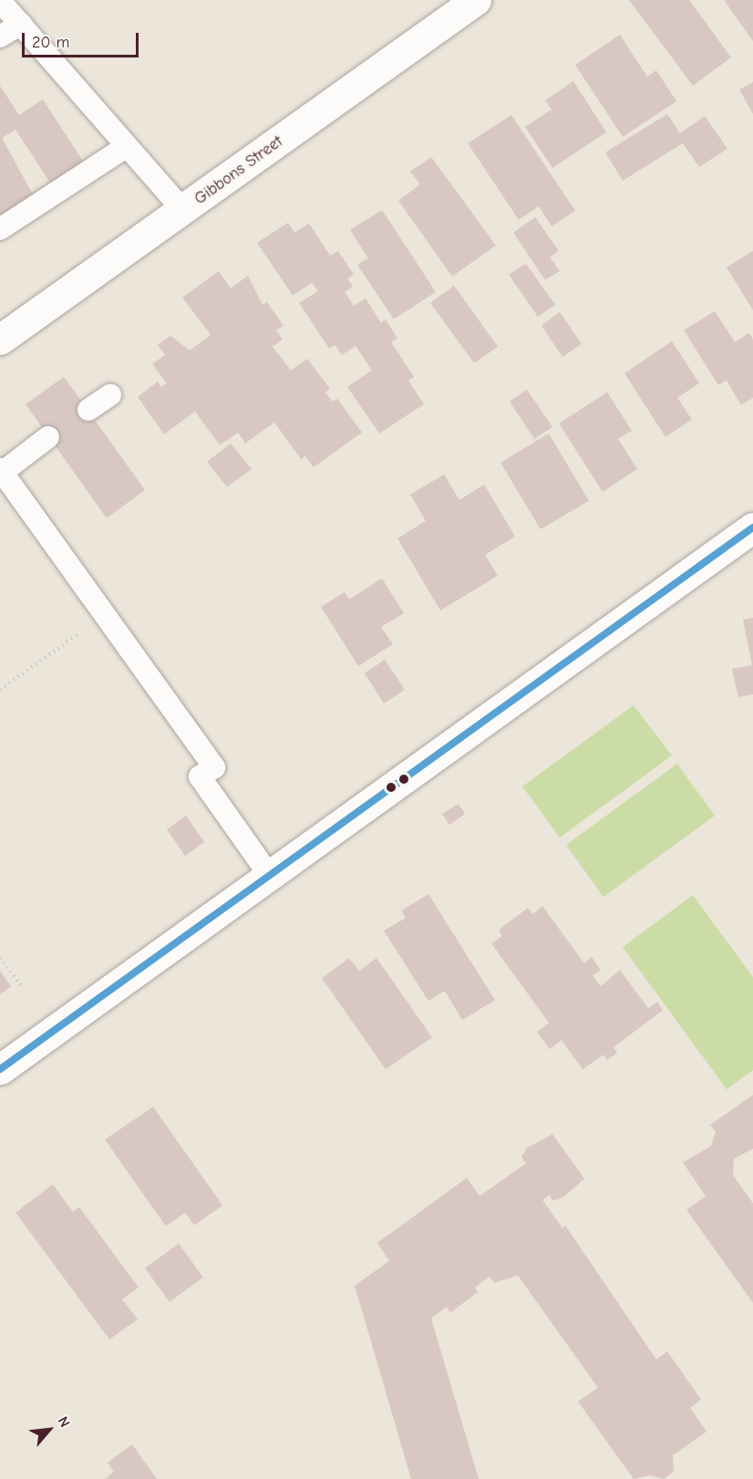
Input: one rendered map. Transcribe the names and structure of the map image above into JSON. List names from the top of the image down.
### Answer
{
  "streets": {
    "street": ["Gibbons Street"]
  },
  "scale_bar": "20 m",
  "north": "top right"
}
